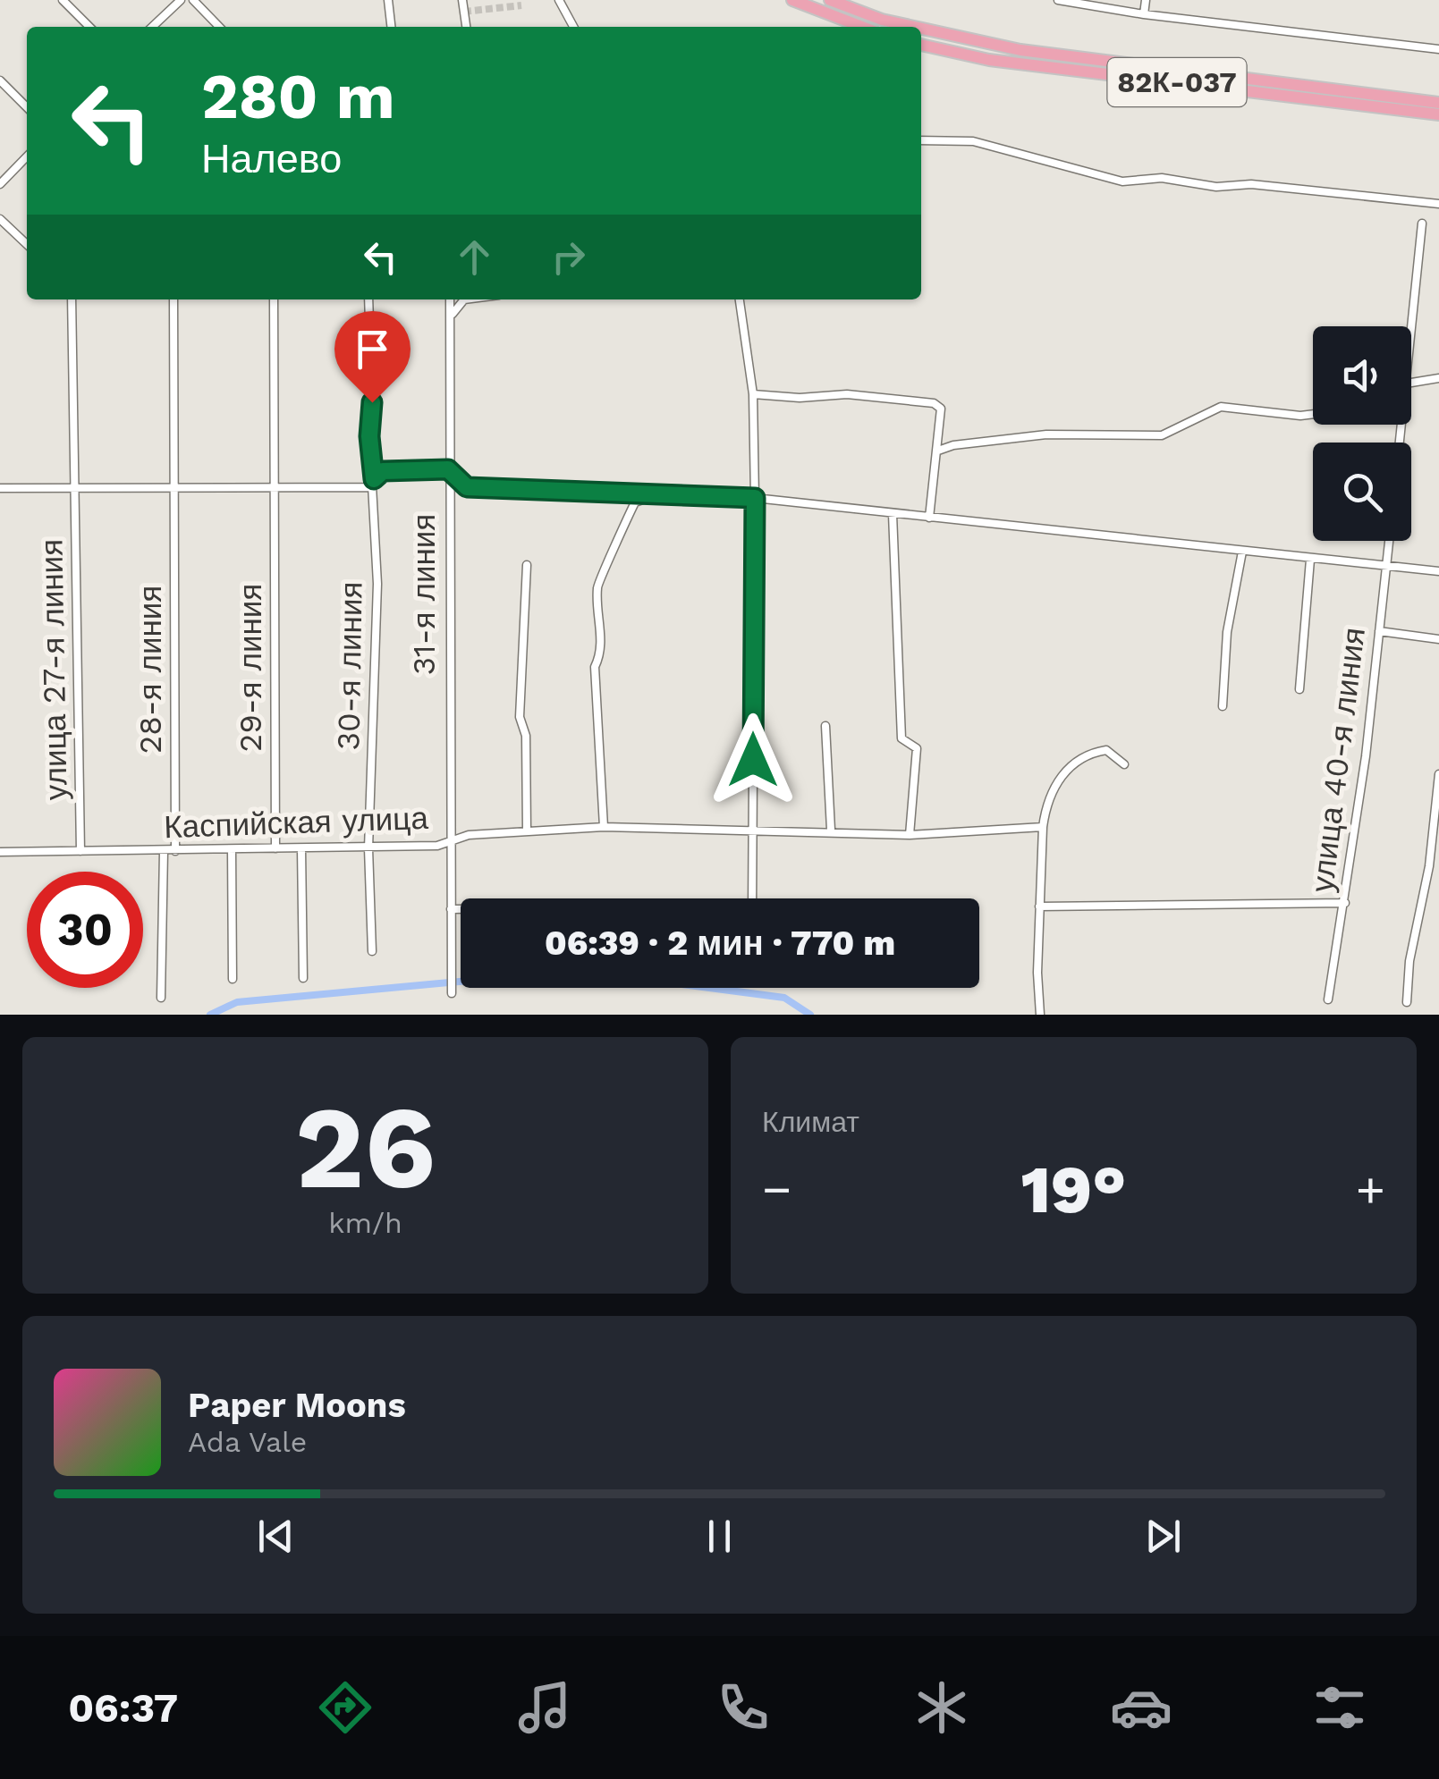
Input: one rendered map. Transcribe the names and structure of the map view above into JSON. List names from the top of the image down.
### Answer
{
  "streets": {
    "main road": ["82К-037"],
    "street": [
      "31-я линия",
      "30-я линия",
      "29-я линия",
      "улица 27-я линия",
      "28-я линия",
      "улица 40-я линия",
      "Каспийская улица"
    ]
  },
  "crossings": [
    ["31-я линия", "Каспийская улица"],
    ["30-я линия", "Каспийская улица"],
    ["29-я линия", "Каспийская улица"],
    ["улица 27-я линия", "Каспийская улица"],
    ["28-я линия", "Каспийская улица"]
  ],
  "page": {
    "turn": ["280 m", "Налево"],
    "limit": "30",
    "trip": "06:39 · 2 мин · 770 m",
    "tile": [
      ["26", "km/h"],
      "Климат"
    ],
    "heat": ["−", "19°", "+"],
    "song": ["Paper Moons", "Ada Vale"],
    "tabs": "06:37"
  }
}
